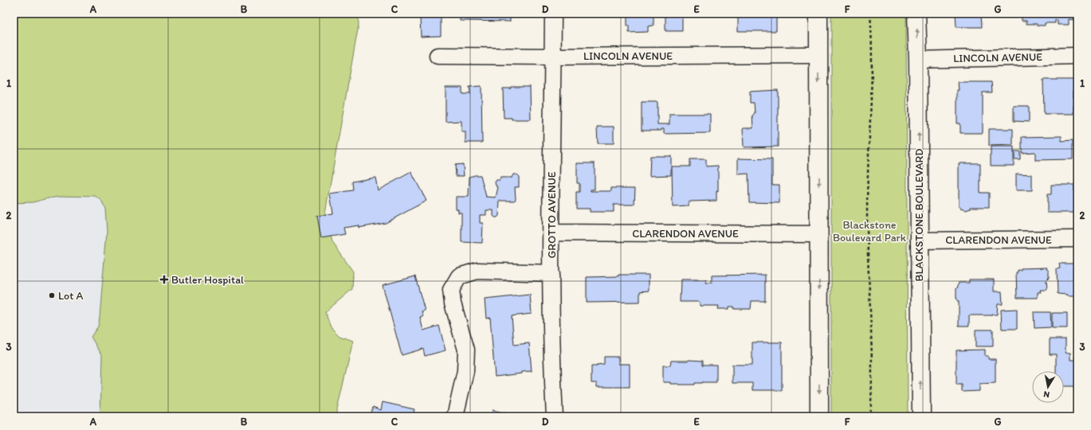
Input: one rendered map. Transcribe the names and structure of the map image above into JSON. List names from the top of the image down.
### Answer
{
  "streets": {
    "main road": ["BLACKSTONE BOULEVARD"],
    "street": ["LINCOLN AVENUE", "GROTTO AVENUE", "CLARENDON AVENUE"]
  },
  "crossings": [
    ["LINCOLN AVENUE", "GROTTO AVENUE"],
    ["LINCOLN AVENUE", "BLACKSTONE BOULEVARD"],
    ["GROTTO AVENUE", "CLARENDON AVENUE"],
    ["BLACKSTONE BOULEVARD", "CLARENDON AVENUE"]
  ],
  "parks": ["Blackstone Boulevard Park"],
  "places": {
    "health": ["Butler Hospital"],
    "other": ["Lot A"]
  },
  "north": "bottom",
  "grid": {
    "columns": [
      "A",
      "B",
      "C",
      "D",
      "E",
      "F",
      "G"
    ],
    "rows": ["1", "2", "3"]
  }
}
